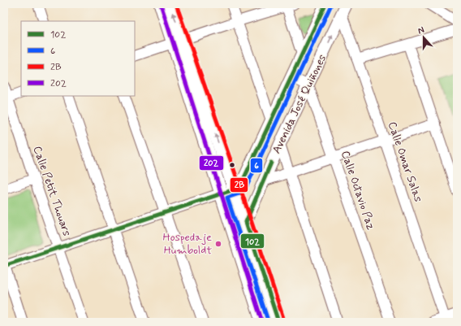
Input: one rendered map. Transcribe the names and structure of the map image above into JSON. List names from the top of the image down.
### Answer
{
  "streets": {
    "street": [
      "Avenida José Quiñones",
      "Calle Omar Salas",
      "Calle Octavio Paz",
      "Calle Petit Thouars"
    ]
  },
  "crossings": [
    ["Avenida José Quiñones", "Calle Omar Salas"],
    ["Avenida José Quiñones", "Calle Octavio Paz"]
  ],
  "places": ["Hospedaje Humboldt"],
  "lines": [
    "transit line 102",
    "transit line 2B",
    "transit line 202",
    "transit line 6"
  ],
  "legend": [
    "102",
    "6",
    "2B",
    "202"
  ],
  "north": "top"
}
